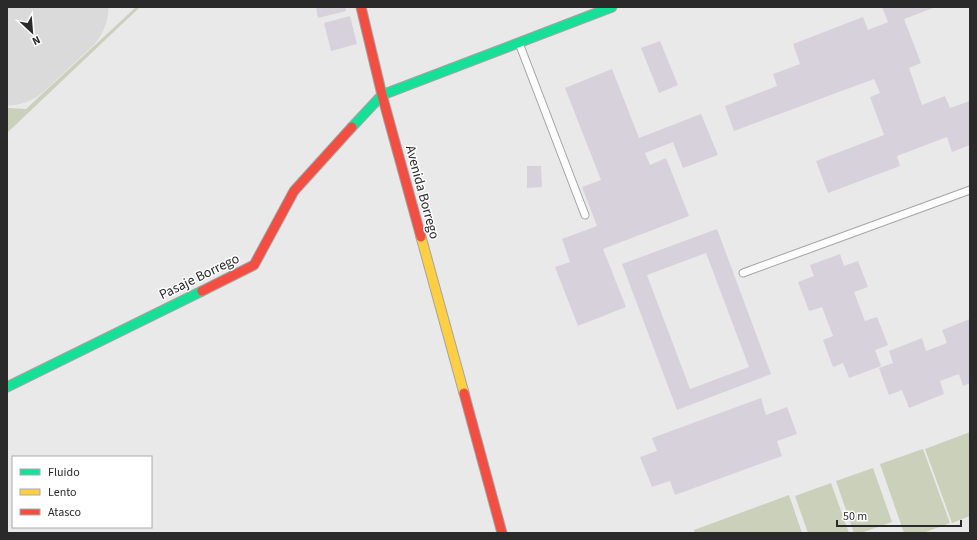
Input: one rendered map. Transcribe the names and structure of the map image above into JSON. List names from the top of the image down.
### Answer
{
  "streets": {
    "street": ["Avenida Borrego", "Pasaje Borrego"]
  },
  "crossings": [
    ["Avenida Borrego", "Pasaje Borrego"]
  ],
  "legend": ["Fluido", "Lento", "Atasco"],
  "scale_bar": "50 m",
  "north": "bottom right"
}
